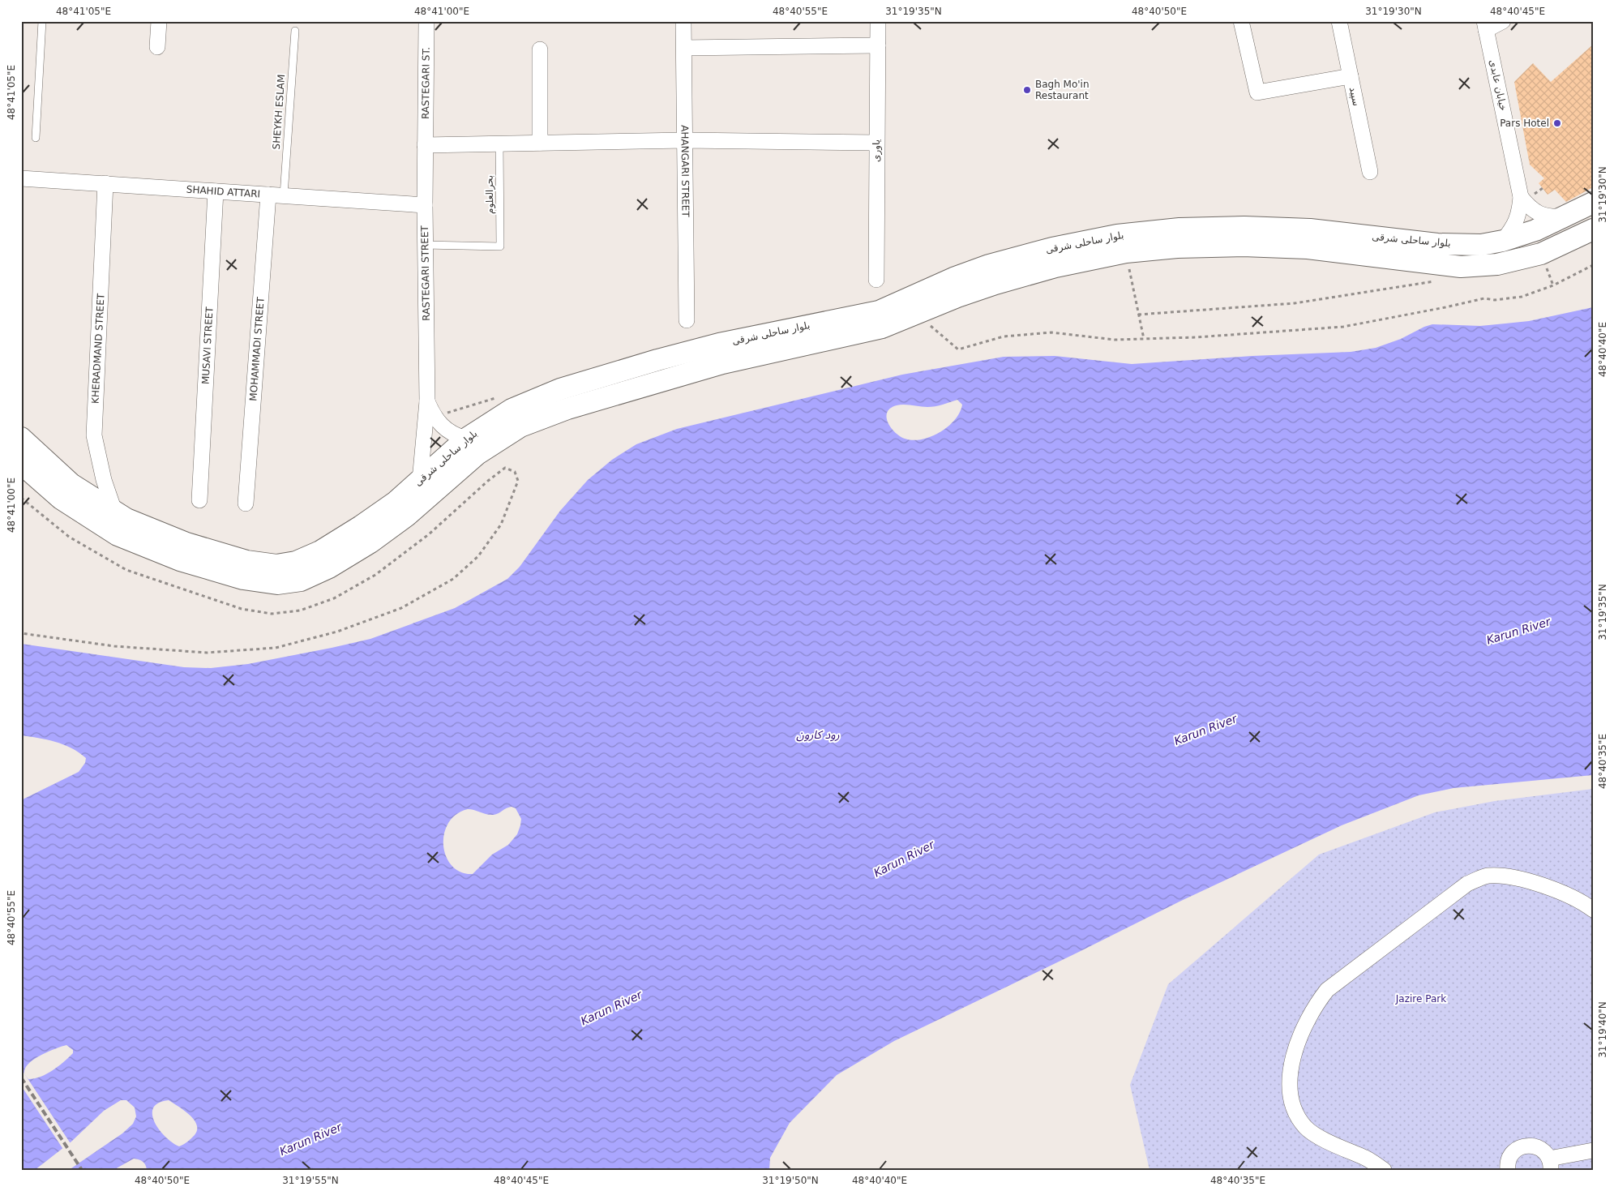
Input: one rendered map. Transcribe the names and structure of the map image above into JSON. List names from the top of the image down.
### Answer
{
  "streets": {
    "main road": ["بلوار ساحلی شرقی"],
    "street": [
      "RASTEGARI ST.",
      "خیابان عابدی",
      "سپید",
      "یاوری",
      "AHANGARI STREET",
      "SHAHID ATTARI",
      "RASTEGARI STREET",
      "MUSAVI STREET",
      "KHERADMAND STREET",
      "MOHAMMADI STREET"
    ],
    "lane": ["SHEYKH ESLAM", "بحرالعلوم"]
  },
  "crossings": [
    ["RASTEGARI ST.", "RASTEGARI STREET"],
    ["SHEYKH ESLAM", "SHAHID ATTARI"],
    ["SHAHID ATTARI", "RASTEGARI STREET"],
    ["SHAHID ATTARI", "MUSAVI STREET"],
    ["SHAHID ATTARI", "KHERADMAND STREET"],
    ["SHAHID ATTARI", "MOHAMMADI STREET"],
    ["بحرالعلوم", "RASTEGARI STREET"],
    ["بلوار ساحلی شرقی", "RASTEGARI STREET"],
    ["بلوار ساحلی شرقی", "KHERADMAND STREET"]
  ],
  "water": ["Karun River", "رود کارون"],
  "parks": ["Jazire Park"],
  "places": ["Bagh Mo'in Restaurant", "Pars Hotel"],
  "coordinates": [
    "48°41'05\"E",
    "48°41'00\"E",
    "48°40'55\"E",
    "31°19'35\"N",
    "48°40'50\"E",
    "31°19'30\"N",
    "48°40'45\"E",
    "48°40'40\"E",
    "48°40'35\"E",
    "31°19'40\"N",
    "31°19'55\"N",
    "31°19'50\"N"
  ]
}
